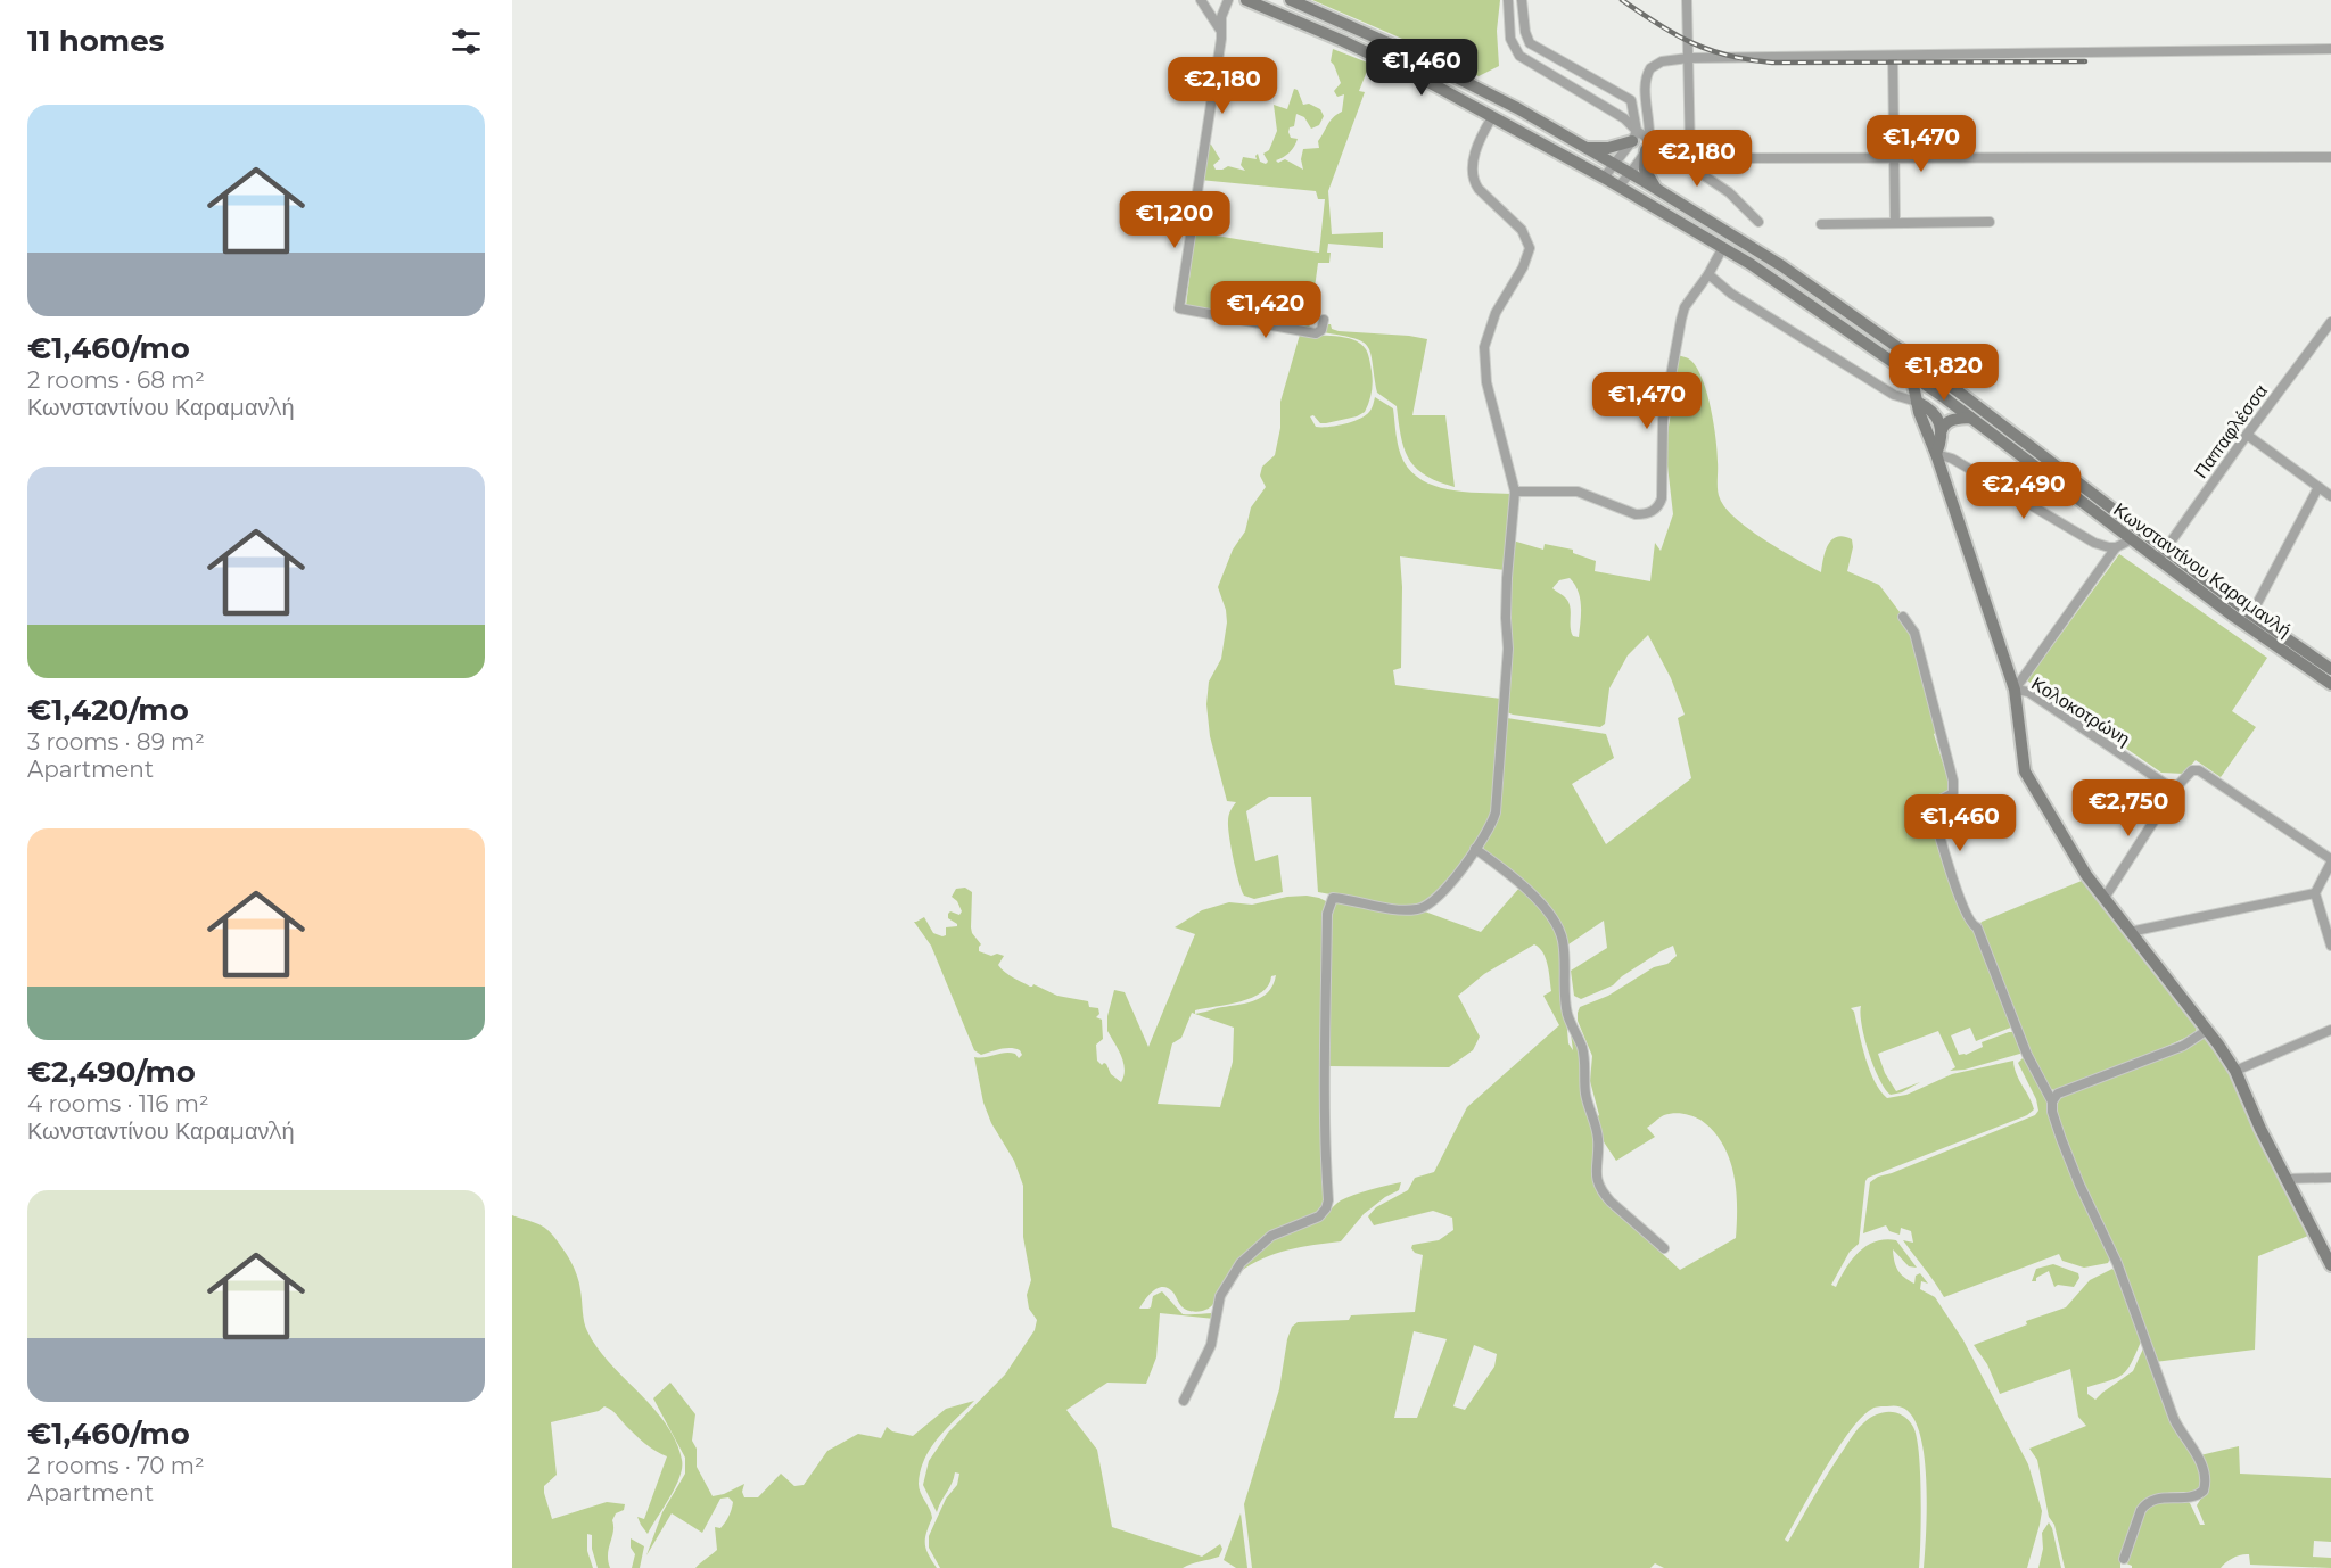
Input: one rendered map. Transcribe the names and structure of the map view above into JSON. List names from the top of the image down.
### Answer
{
  "streets": {
    "main road": ["Κωνσταντίνου Καραμανλή"],
    "street": ["Παπαφλέσσα", "Κολοκοτρώνη"]
  },
  "crossings": [
    ["Παπαφλέσσα", "Κωνσταντίνου Καραμανλή"]
  ],
  "page": {
    "heading": "11 homes",
    "price": [
      "€1,460",
      "€2,180",
      "€1,470",
      "€2,180",
      "€1,200",
      "€1,420",
      "€1,820",
      "€1,470",
      "€2,490",
      "€2,750",
      "€1,460"
    ],
    "list": [
      {
        "name": "€1,460/mo",
        "note": "2 rooms · 68 m² · Κωνσταντίνου Καραμανλή"
      },
      {
        "name": "€1,420/mo",
        "note": "3 rooms · 89 m² · Apartment"
      },
      {
        "name": "€2,490/mo",
        "note": "4 rooms · 116 m² · Κωνσταντίνου Καραμανλή"
      },
      {
        "name": "€1,460/mo",
        "note": "2 rooms · 70 m² · Apartment"
      }
    ]
  }
}
